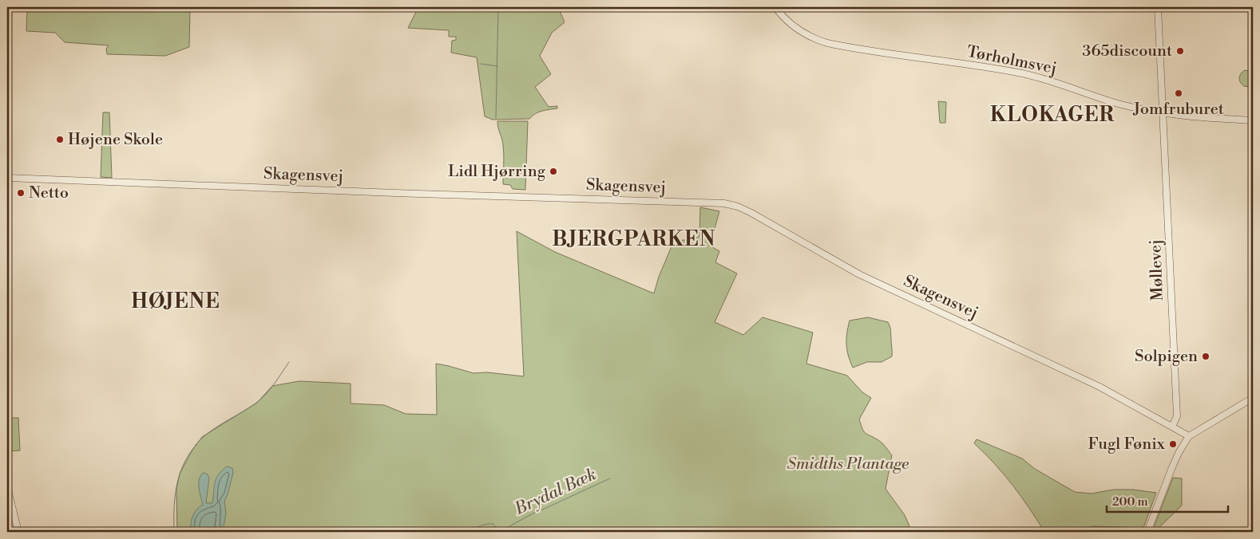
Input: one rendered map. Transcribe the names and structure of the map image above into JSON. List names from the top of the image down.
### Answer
{
  "streets": {
    "street": ["Tørholmsvej", "Skagensvej", "Møllevej"]
  },
  "crossings": [
    ["Tørholmsvej", "Møllevej"],
    ["Skagensvej", "Møllevej"]
  ],
  "districts": ["KLOKAGER", "BJERGPARKEN", "HØJENE"],
  "water": ["Brydal Bæk"],
  "parks": ["Smidths Plantage"],
  "places": [
    "365discount",
    "Jomfruburet",
    "Højene Skole",
    "Lidl Hjørring",
    "Netto",
    "Solpigen",
    "Fugl Fønix"
  ],
  "scale_bar": "200 m"
}
